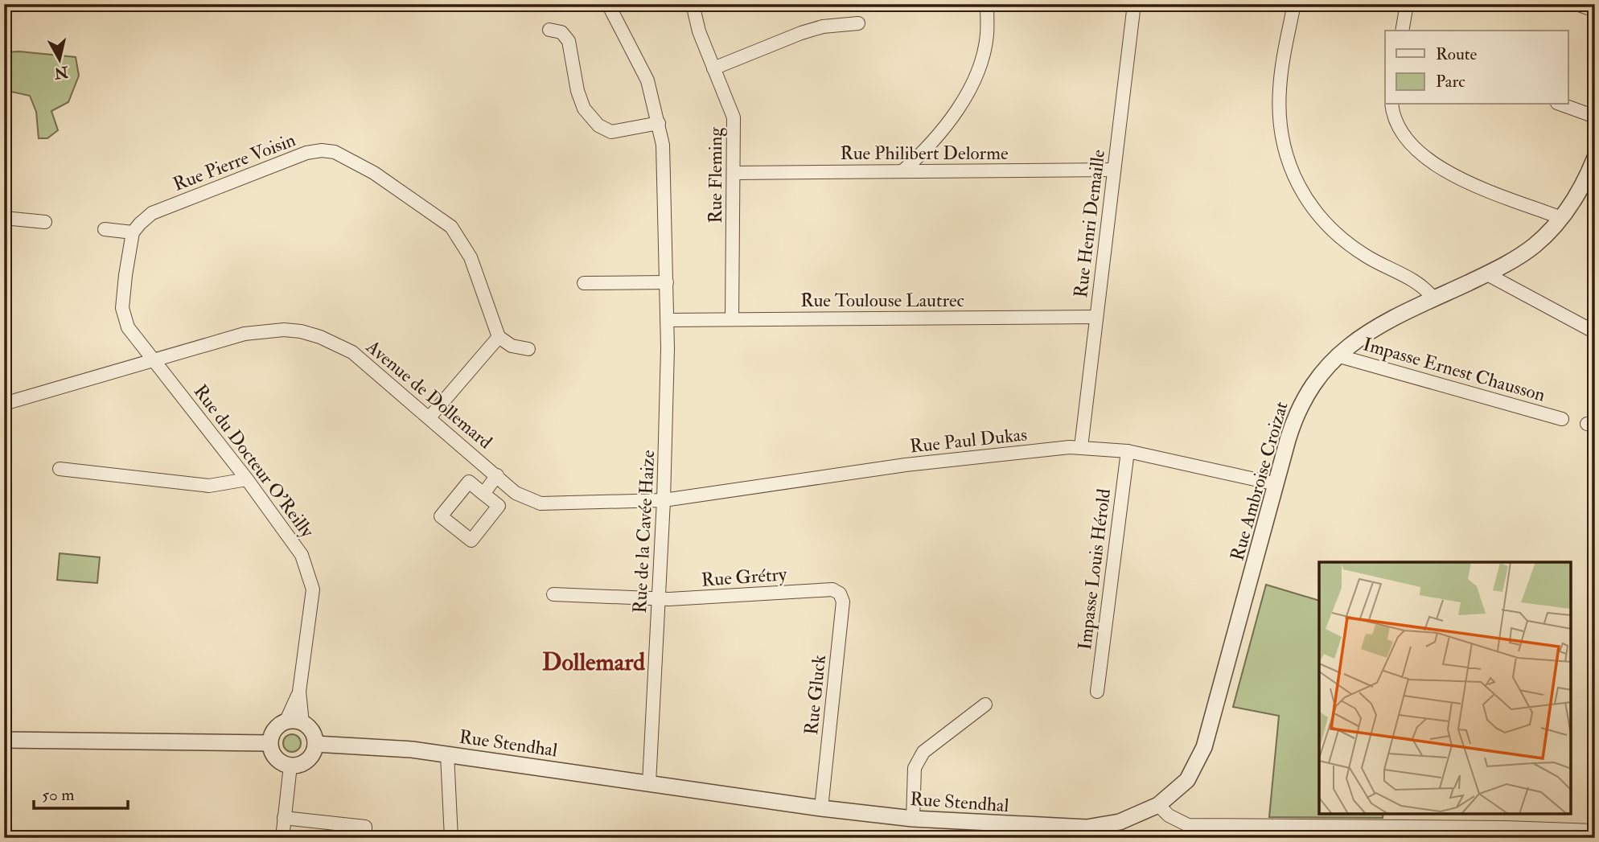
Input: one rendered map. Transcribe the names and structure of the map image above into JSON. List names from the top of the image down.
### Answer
{
  "streets": {
    "street": [
      "Rue Philibert Delorme",
      "Rue Pierre Voisin",
      "Rue Fleming",
      "Rue Henri Demaille",
      "Rue Toulouse Lautrec",
      "Impasse Ernest Chausson",
      "Avenue de Dollemard",
      "Rue Paul Dukas",
      "Rue du Docteur O'Reilly",
      "Rue Ambroise Croizat",
      "Rue de la Cavée Haize",
      "Impasse Louis Hérold",
      "Rue Grétry",
      "Rue Gluck",
      "Rue Stendhal"
    ]
  },
  "crossings": [
    ["Rue Philibert Delorme", "Rue Fleming"],
    ["Rue Philibert Delorme", "Rue Henri Demaille"],
    ["Rue Fleming", "Rue Toulouse Lautrec"],
    ["Rue Henri Demaille", "Rue Toulouse Lautrec"],
    ["Rue Henri Demaille", "Rue Paul Dukas"],
    ["Rue Toulouse Lautrec", "Rue de la Cavée Haize"],
    ["Impasse Ernest Chausson", "Rue Ambroise Croizat"],
    ["Avenue de Dollemard", "Rue Paul Dukas"],
    ["Avenue de Dollemard", "Rue du Docteur O'Reilly"],
    ["Avenue de Dollemard", "Rue de la Cavée Haize"],
    ["Rue Paul Dukas", "Rue Ambroise Croizat"],
    ["Rue Paul Dukas", "Rue de la Cavée Haize"],
    ["Rue Paul Dukas", "Impasse Louis Hérold"],
    ["Rue Ambroise Croizat", "Rue Stendhal"],
    ["Rue de la Cavée Haize", "Rue Grétry"],
    ["Rue de la Cavée Haize", "Rue Stendhal"],
    ["Rue Grétry", "Rue Gluck"],
    ["Rue Gluck", "Rue Stendhal"]
  ],
  "districts": ["Dollemard"],
  "legend": ["Route", "Parc"],
  "scale_bar": "50 m",
  "north": "bottom"
}
